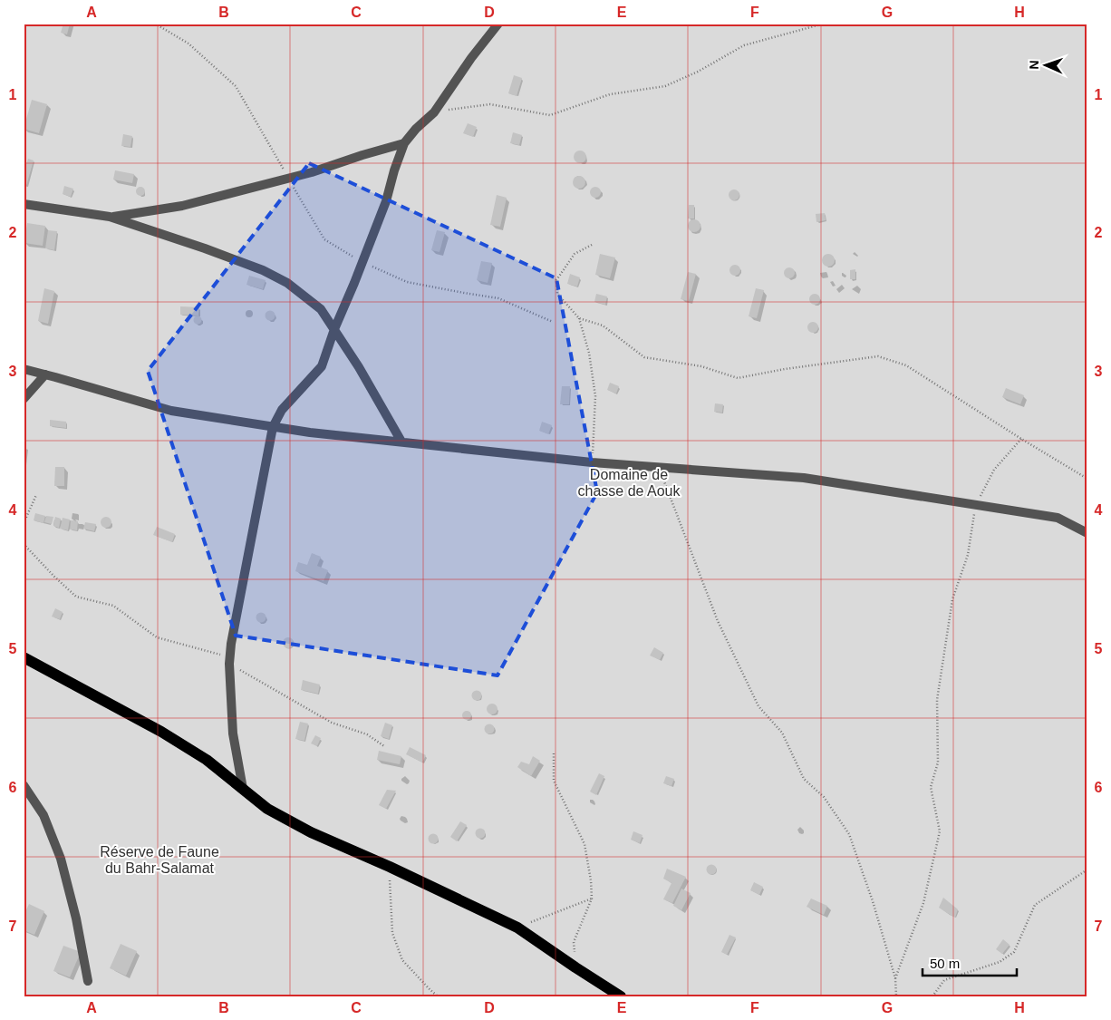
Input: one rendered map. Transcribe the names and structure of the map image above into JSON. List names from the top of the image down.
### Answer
{
  "parks": ["Domaine de chasse de Aouk", "Réserve de Faune du Bahr-Salamat"],
  "scale_bar": "50 m",
  "north": "left",
  "grid": {
    "columns": [
      "A",
      "B",
      "C",
      "D",
      "E",
      "F",
      "G",
      "H"
    ],
    "rows": [
      "1",
      "2",
      "3",
      "4",
      "5",
      "6",
      "7"
    ]
  }
}
